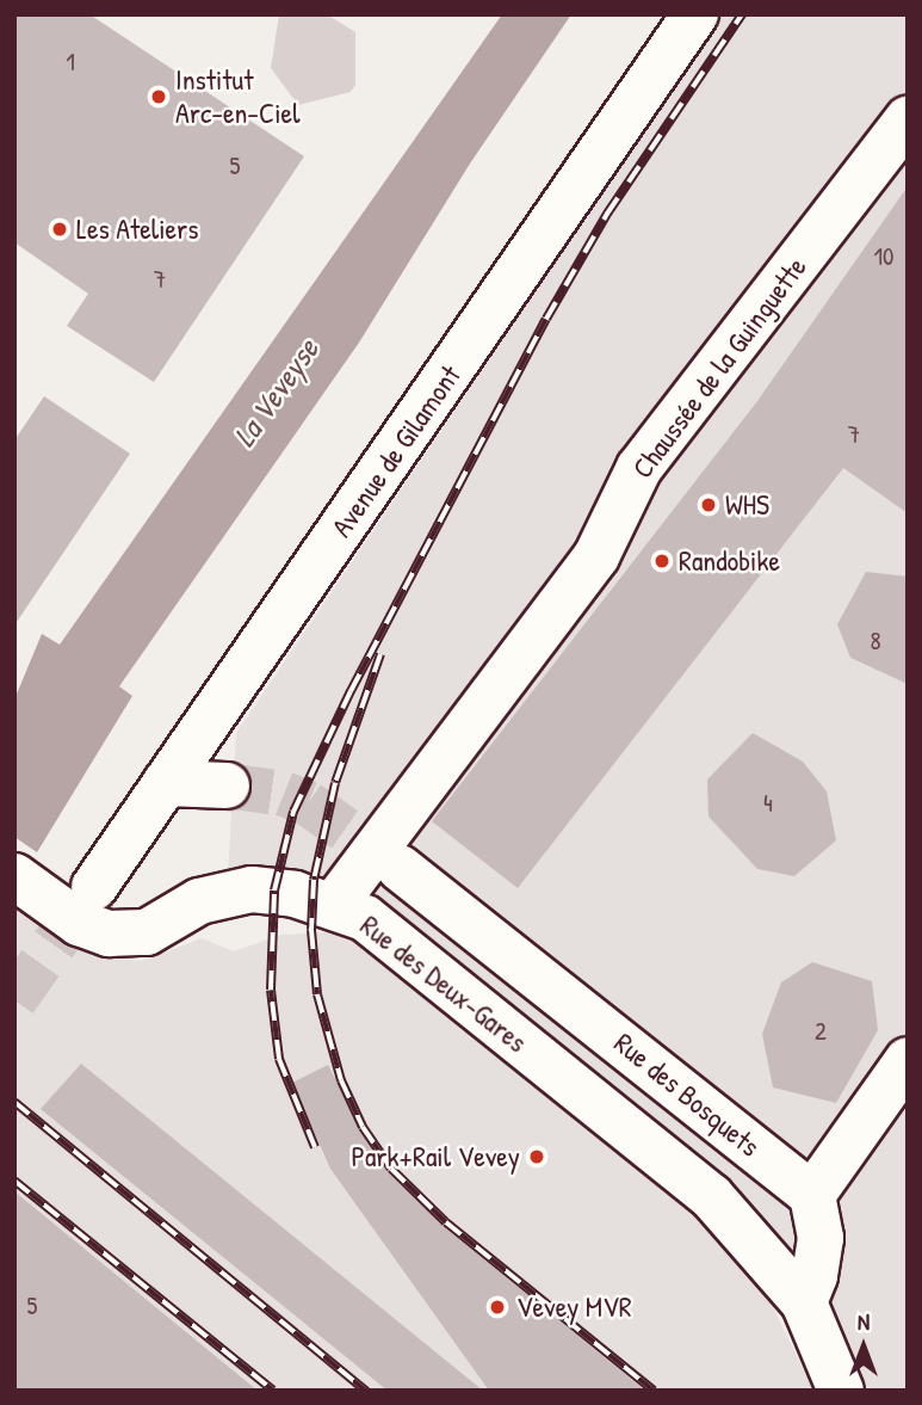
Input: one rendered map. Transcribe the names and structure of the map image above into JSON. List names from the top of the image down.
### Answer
{
  "streets": {
    "street": [
      "Chaussée de la Guinguette",
      "Avenue de Gilamont",
      "Rue des Deux-Gares",
      "Rue des Bosquets"
    ]
  },
  "crossings": [
    ["Chaussée de la Guinguette", "Rue des Deux-Gares"]
  ],
  "water": ["La Veveyse"],
  "places": [
    "Institut Arc-en-Ciel",
    "Les Ateliers",
    "WHS",
    "Randobike",
    "Park+Rail Vevey",
    "Vevey MVR"
  ],
  "house_numbers": [
    "1",
    "5",
    "10",
    "7",
    "7",
    "8",
    "4",
    "2",
    "5"
  ],
  "north": "top"
}
